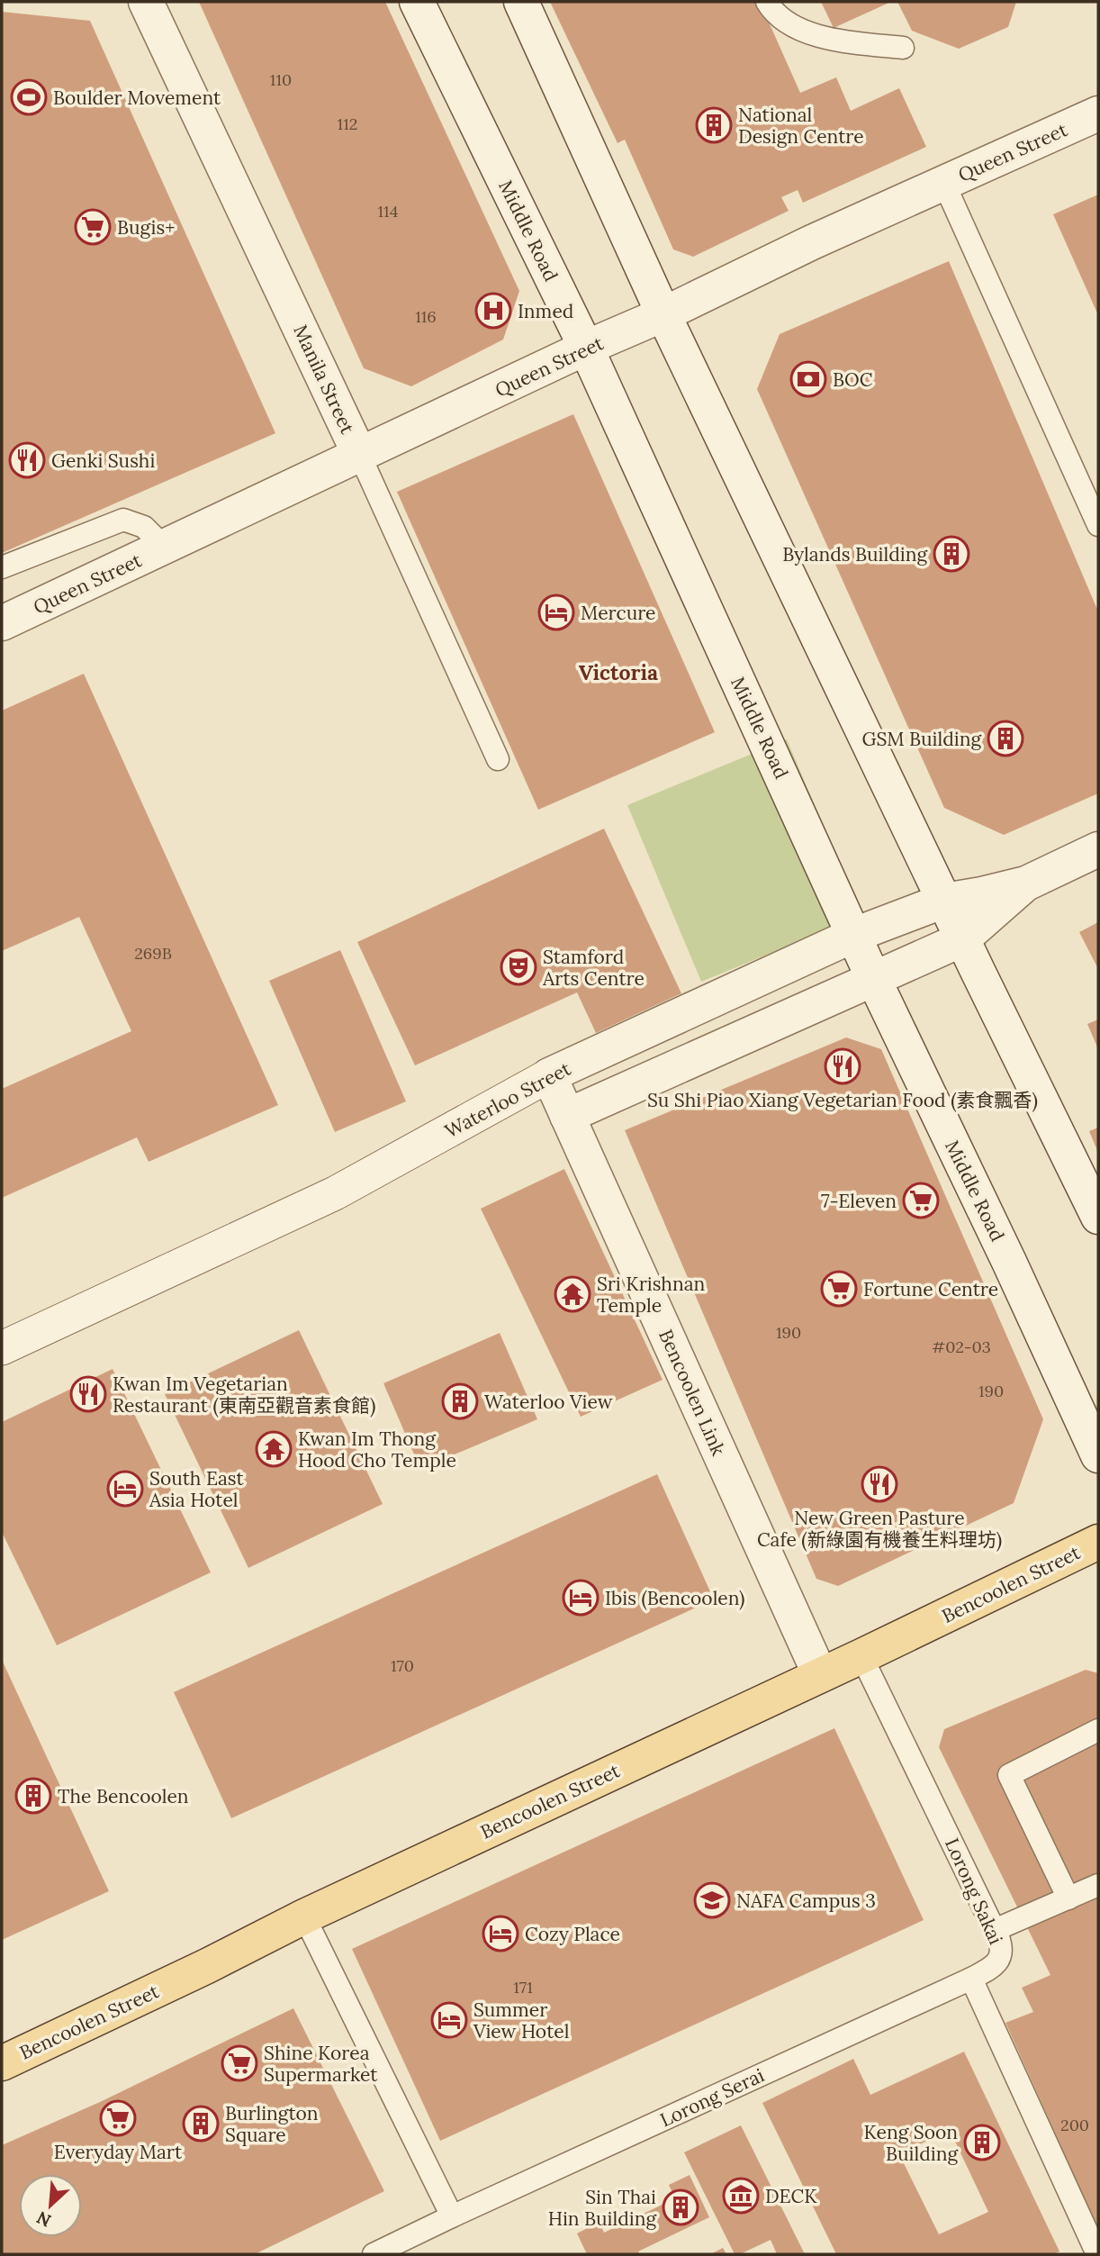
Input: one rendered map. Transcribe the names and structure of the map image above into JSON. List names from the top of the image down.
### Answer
{
  "streets": {
    "main road": ["Bencoolen Street"],
    "street": [
      "Queen Street",
      "Middle Road",
      "Manila Street",
      "Waterloo Street",
      "Bencoolen Link"
    ],
    "lane": ["Lorong Sakai", "Lorong Serai"]
  },
  "crossings": [
    ["Queen Street", "Middle Road"],
    ["Queen Street", "Manila Street"],
    ["Middle Road", "Waterloo Street"],
    ["Waterloo Street", "Bencoolen Link"],
    ["Bencoolen Link", "Bencoolen Street"],
    ["Bencoolen Street", "Lorong Sakai"],
    ["Lorong Sakai", "Lorong Serai"]
  ],
  "districts": ["Victoria"],
  "places": {
    "sports": ["Boulder Movement"],
    "building": [
      "National Design Centre",
      "Bylands Building",
      "GSM Building",
      "Waterloo View",
      "The Bencoolen",
      "Burlington Square",
      "Keng Soon Building",
      "Sin Thai Hin Building"
    ],
    "supermarket": [
      "Bugis+",
      "7-Eleven",
      "Fortune Centre",
      "Shine Korea Supermarket",
      "Everyday Mart"
    ],
    "hospital": ["Inmed"],
    "bank": ["BOC"],
    "restaurant": [
      "Genki Sushi",
      "Su Shi Piao Xiang Vegetarian Food (素食飄香)",
      "Kwan Im Vegetarian Restaurant (東南亞觀音素食館)",
      "New Green Pasture Cafe (新綠園有機養生料理坊)"
    ],
    "hotel": [
      "Mercure",
      "South East Asia Hotel",
      "Ibis (Bencoolen)",
      "Cozy Place",
      "Summer View Hotel"
    ],
    "theatre": ["Stamford Arts Centre"],
    "temple": ["Sri Krishnan Temple", "Kwan Im Thong Hood Cho Temple"],
    "school or university": ["NAFA Campus 3"],
    "museum": ["DECK"]
  },
  "house_numbers": [
    "110",
    "112",
    "114",
    "116",
    "269B",
    "190",
    "#02-03",
    "190",
    "170",
    "171",
    "200"
  ],
  "north": "bottom left"
}
